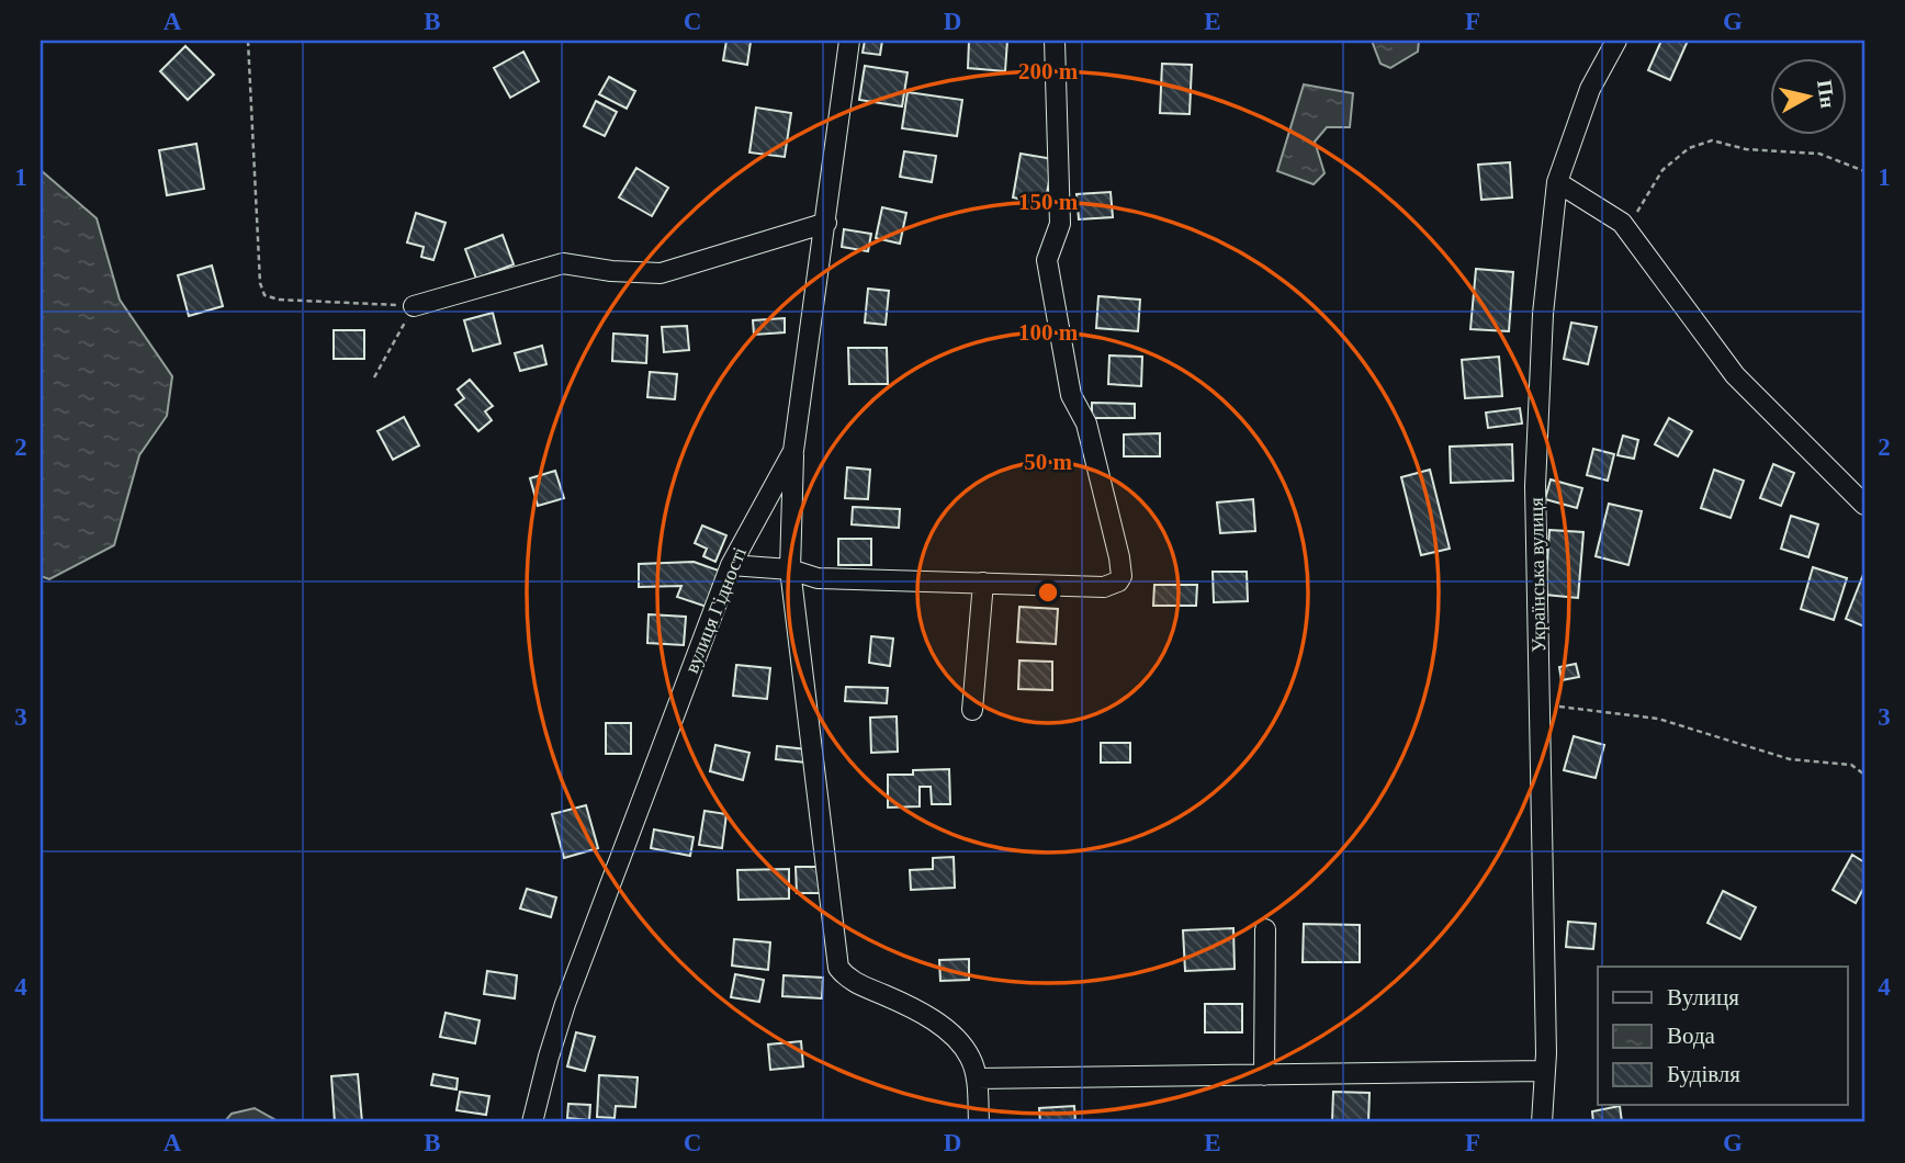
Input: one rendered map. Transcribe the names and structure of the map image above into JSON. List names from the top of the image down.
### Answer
{
  "streets": {
    "street": ["Українська вулиця", "вулиця Гідності"]
  },
  "legend": ["Вулиця", "Вода", "Будівля"],
  "north": "right",
  "grid": {
    "columns": [
      "A",
      "B",
      "C",
      "D",
      "E",
      "F",
      "G"
    ],
    "rows": [
      "1",
      "2",
      "3",
      "4"
    ]
  },
  "rings": [
    "200 m",
    "150 m",
    "100 m",
    "50 m"
  ]
}
